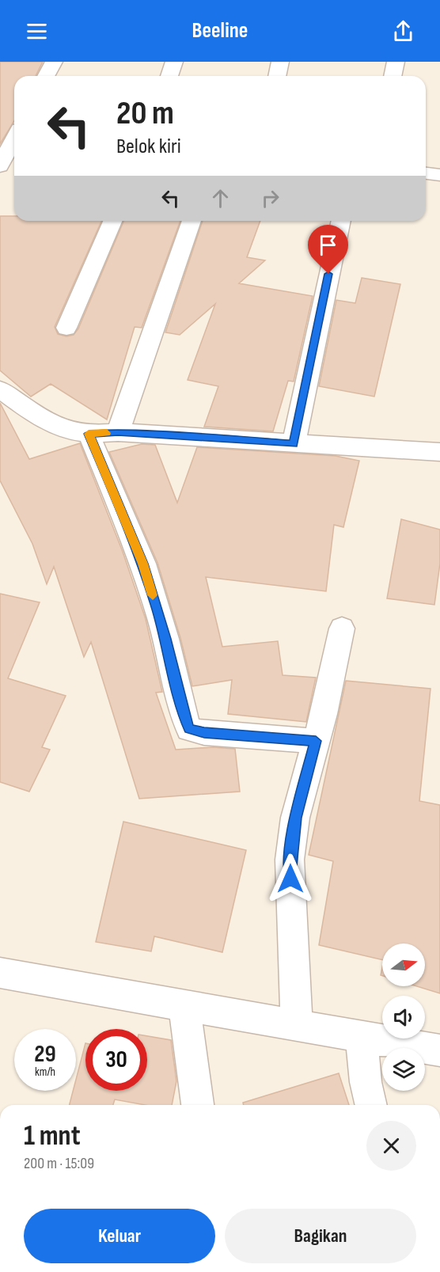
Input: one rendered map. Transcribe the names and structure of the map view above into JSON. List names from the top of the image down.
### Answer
{
  "north": "right",
  "page": {
    "header": "Beeline",
    "turn": ["20 m", "Belok kiri"],
    "speed": "29 km/h",
    "limit": "30",
    "heading": ["1 mnt", "200 m · 15:09"],
    "buttons": ["Keluar", "Bagikan"]
  }
}
